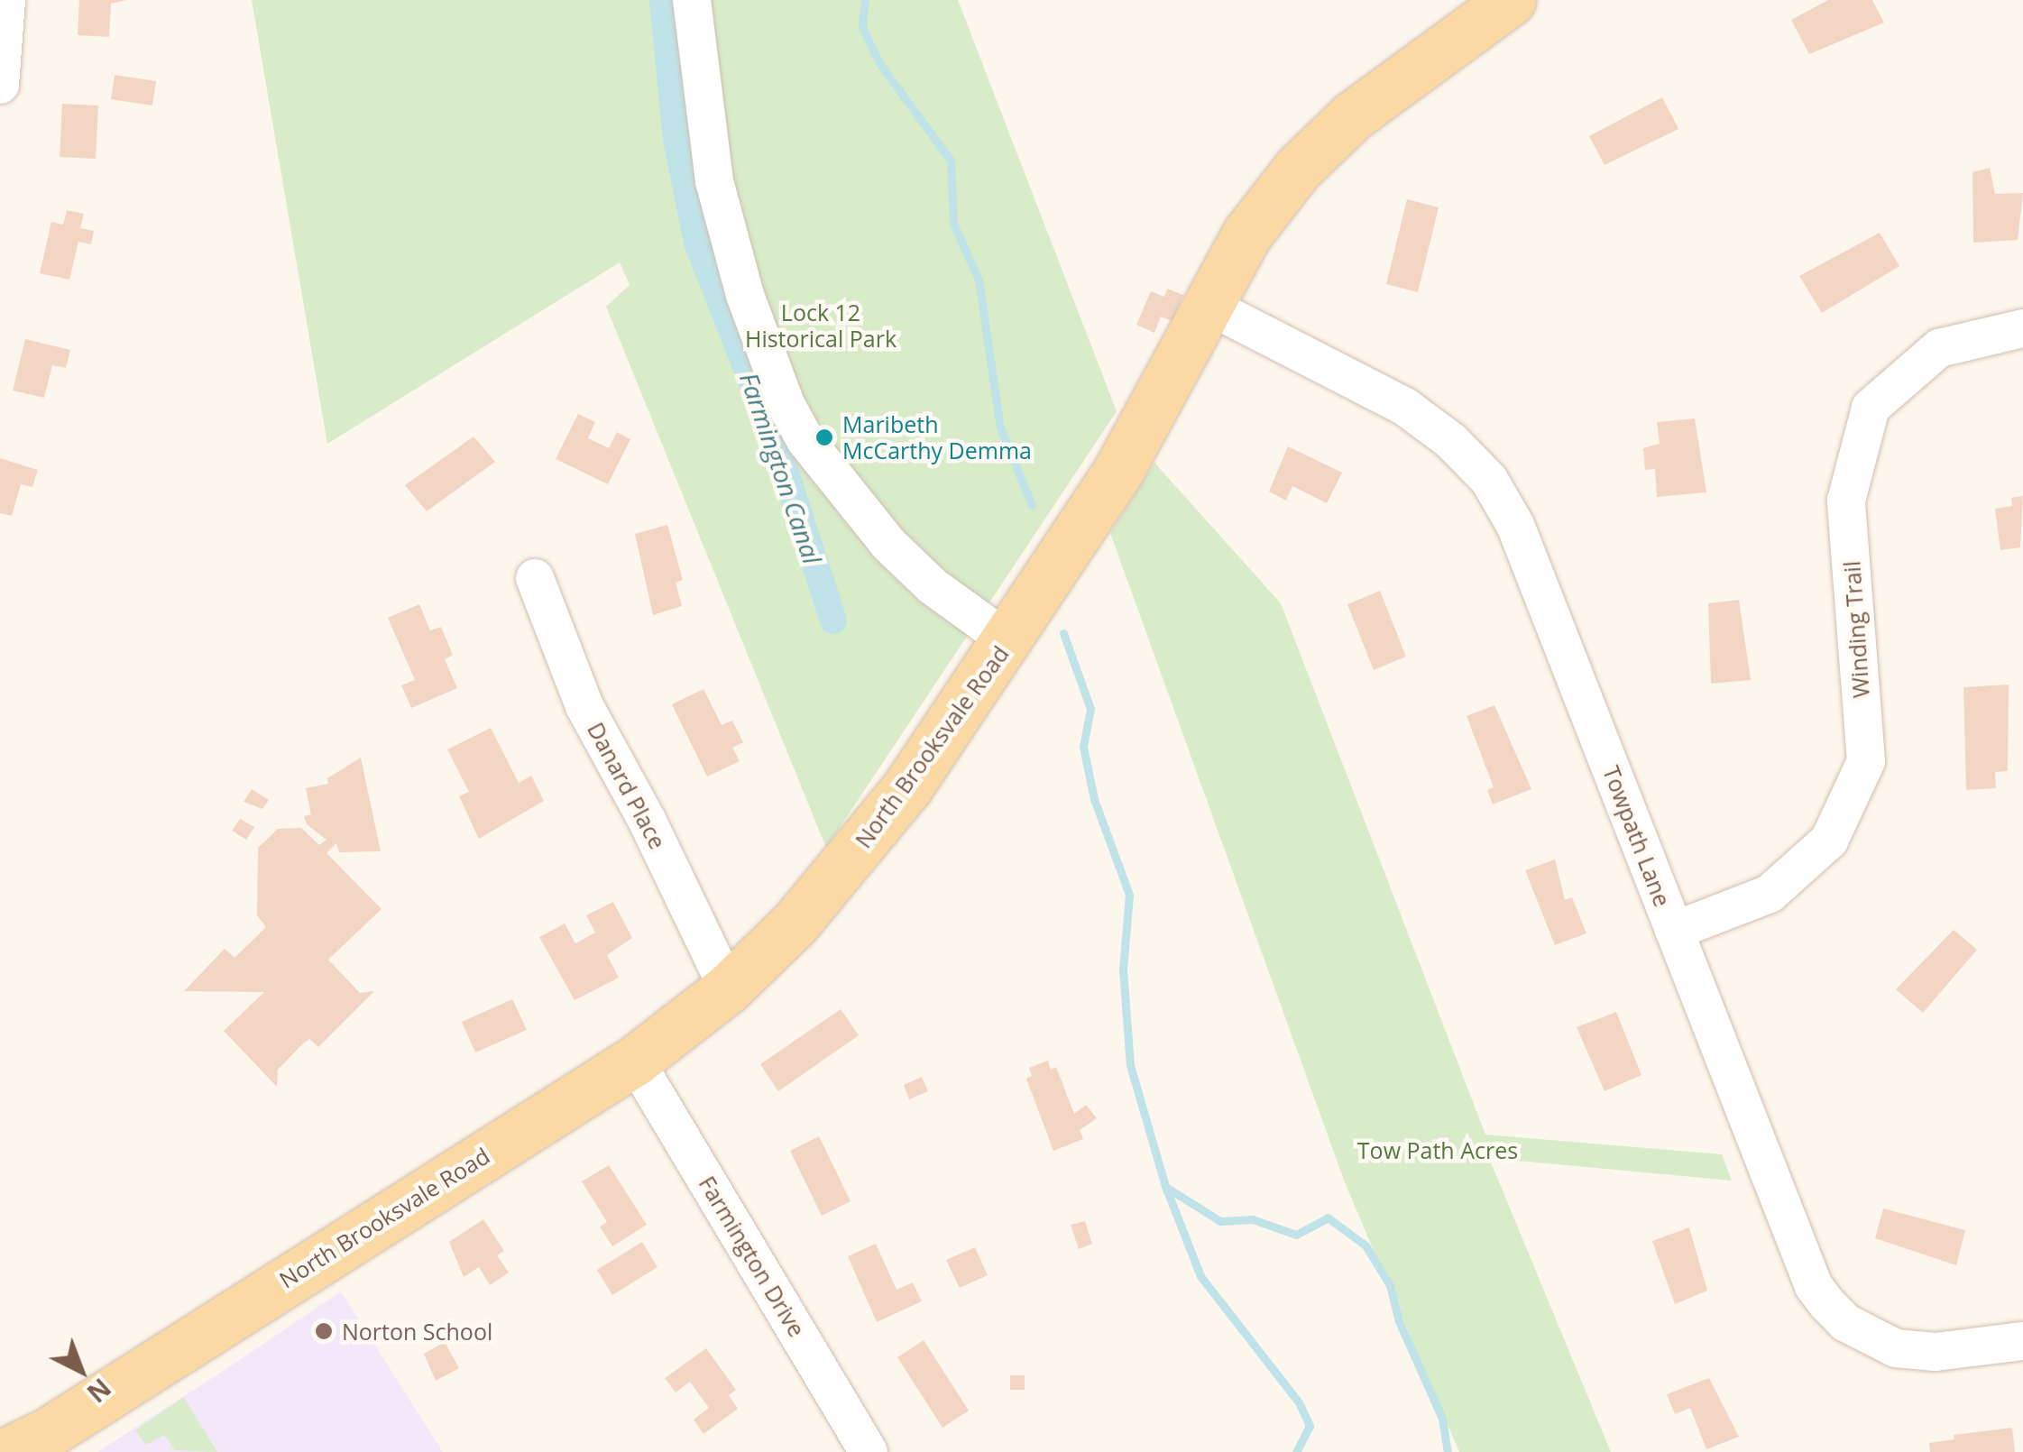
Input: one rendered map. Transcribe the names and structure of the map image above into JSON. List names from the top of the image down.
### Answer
{
  "streets": {
    "main road": ["North Brooksvale Road"],
    "street": [
      "Winding Trail",
      "Danard Place",
      "Towpath Lane",
      "Farmington Drive"
    ]
  },
  "crossings": [
    ["Winding Trail", "Towpath Lane"],
    ["North Brooksvale Road", "Danard Place"],
    ["North Brooksvale Road", "Towpath Lane"],
    ["North Brooksvale Road", "Farmington Drive"]
  ],
  "water": ["Farmington Canal"],
  "parks": ["Lock 12 Historical Park", "Tow Path Acres"],
  "places": ["Maribeth McCarthy Demma", "Norton School"],
  "north": "bottom right"
}
